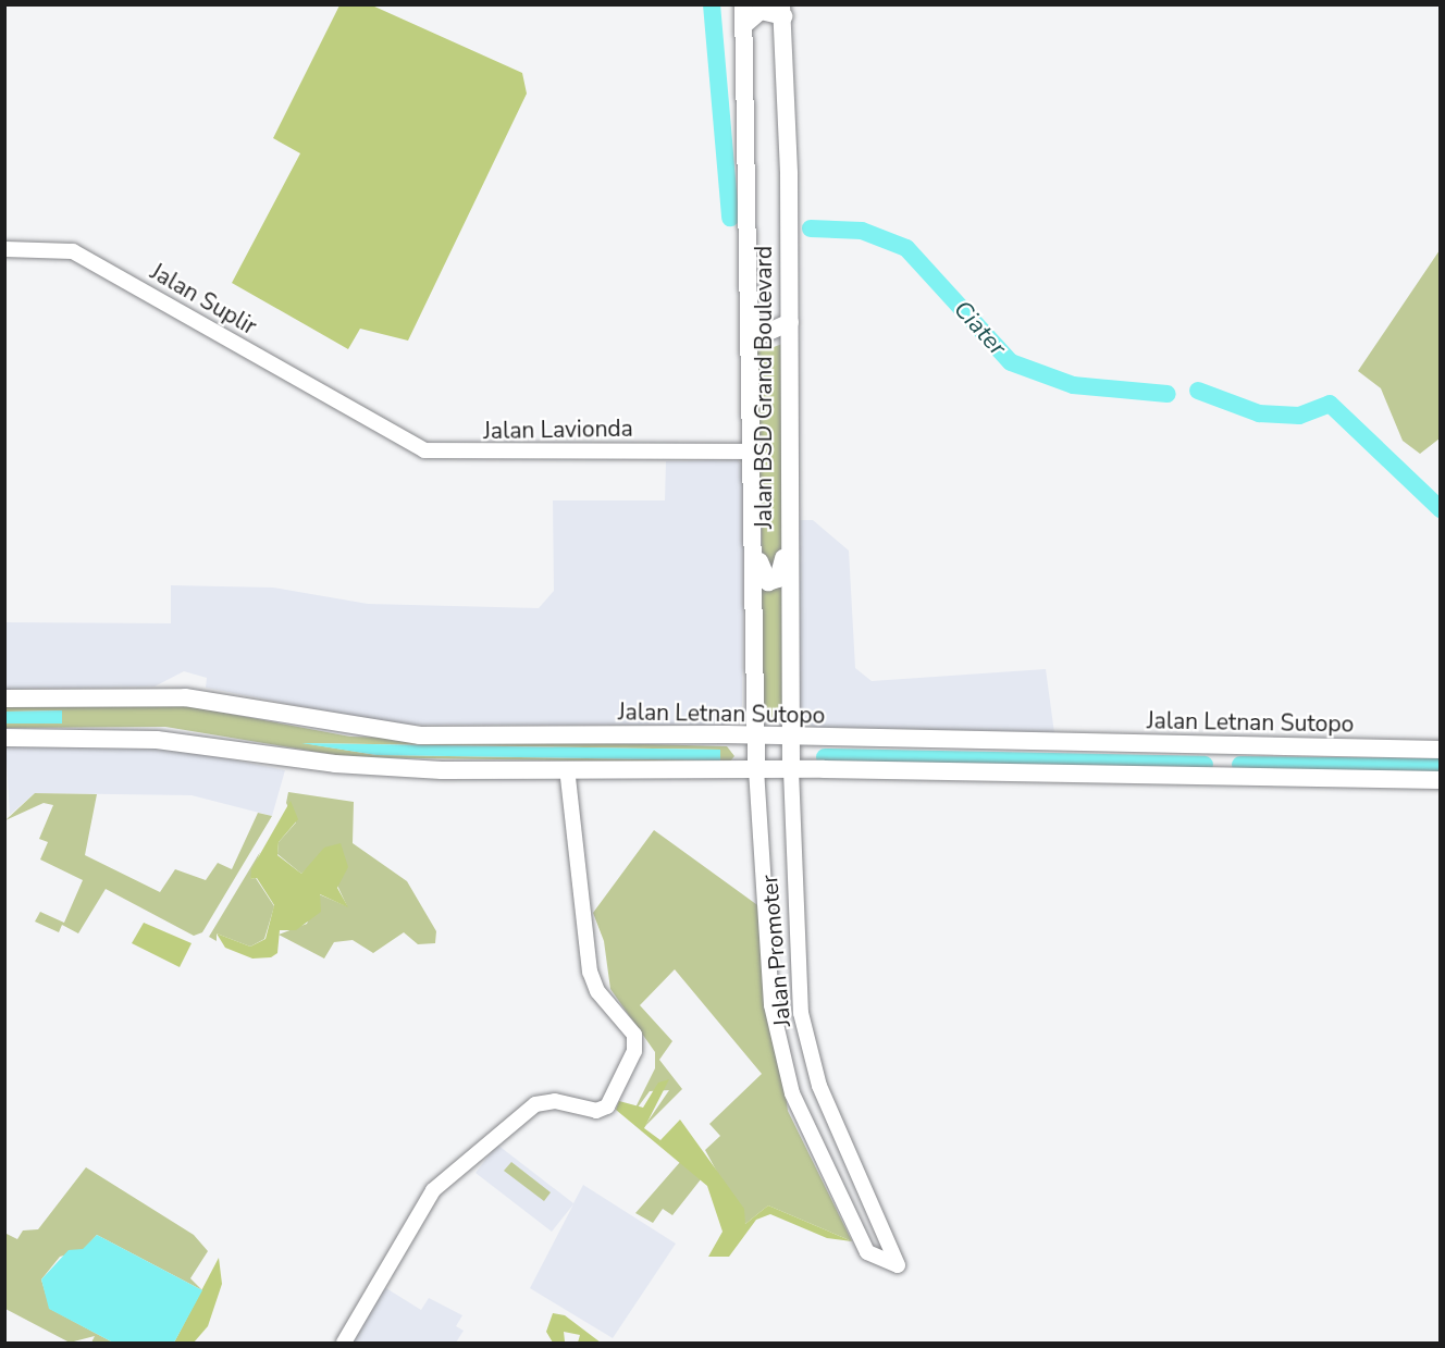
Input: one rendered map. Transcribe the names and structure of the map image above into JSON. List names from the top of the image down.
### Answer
{
  "streets": {
    "main road": ["Jalan BSD Grand Boulevard", "Jalan Letnan Sutopo"],
    "street": ["Jalan Suplir", "Jalan Lavionda", "Jalan Promoter"]
  },
  "crossings": [
    ["Jalan Suplir", "Jalan Lavionda"],
    ["Jalan BSD Grand Boulevard", "Jalan Lavionda"],
    ["Jalan BSD Grand Boulevard", "Jalan Letnan Sutopo"],
    ["Jalan BSD Grand Boulevard", "Jalan Promoter"]
  ],
  "water": ["Ciater"]
}
